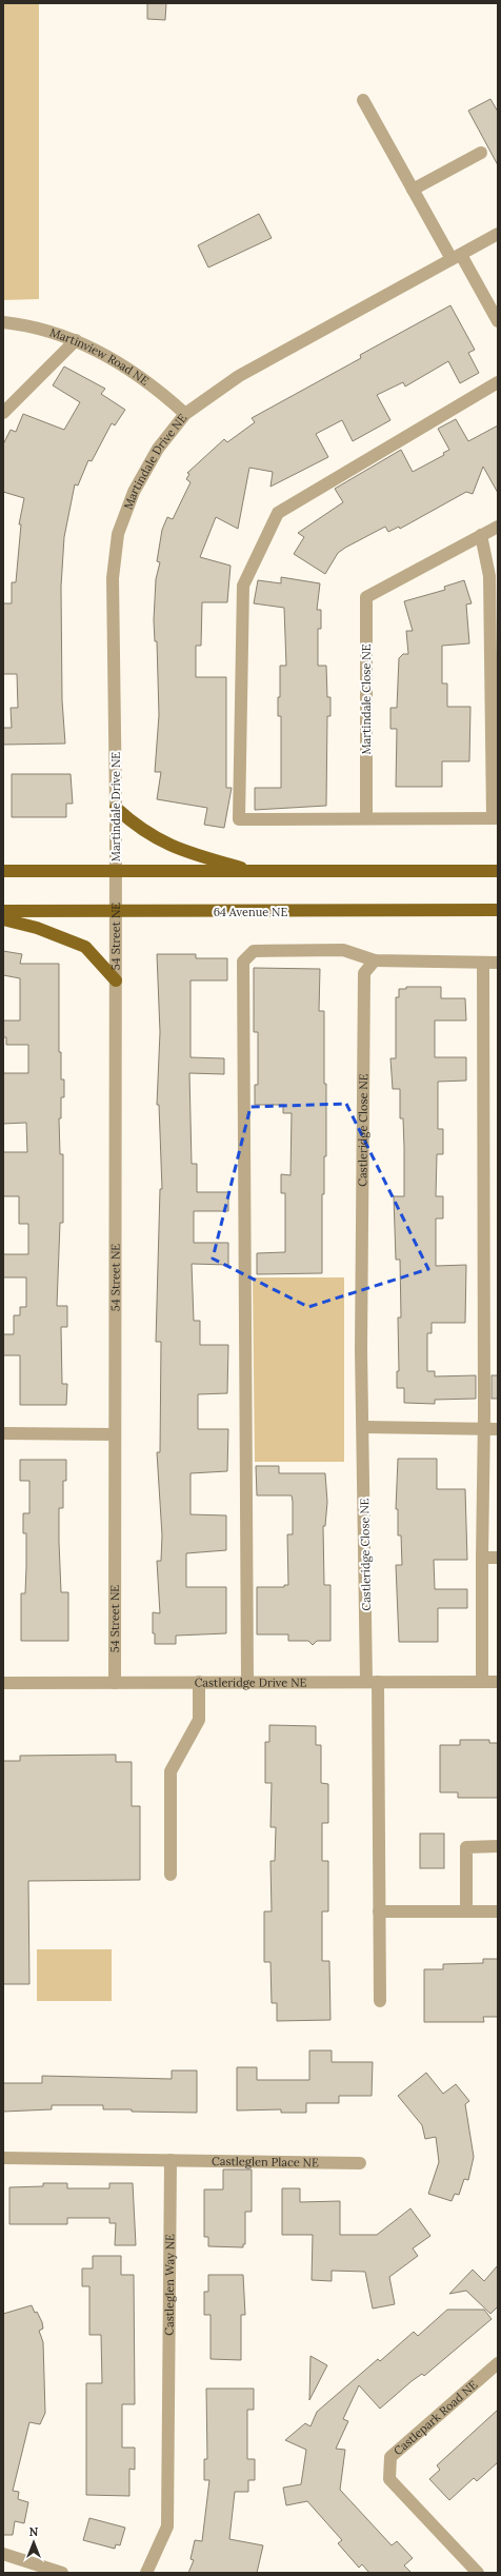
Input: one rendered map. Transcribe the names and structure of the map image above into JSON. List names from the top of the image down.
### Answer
{
  "streets": {
    "main road": ["64 Avenue NE"],
    "street": [
      "Martinview Road NE",
      "Martindale Drive NE",
      "Martindale Close NE",
      "54 Street NE",
      "Castleridge Close NE",
      "Castleridge Drive NE",
      "Castleglen Place NE",
      "Castleglen Way NE",
      "Castlepark Road NE"
    ]
  },
  "crossings": [
    ["Martinview Road NE", "Martindale Drive NE"],
    ["Martindale Drive NE", "54 Street NE"],
    ["64 Avenue NE", "54 Street NE"],
    ["54 Street NE", "Castleridge Drive NE"],
    ["Castleridge Close NE", "Castleridge Drive NE"],
    ["Castleglen Place NE", "Castleglen Way NE"]
  ],
  "north": "top"
}
